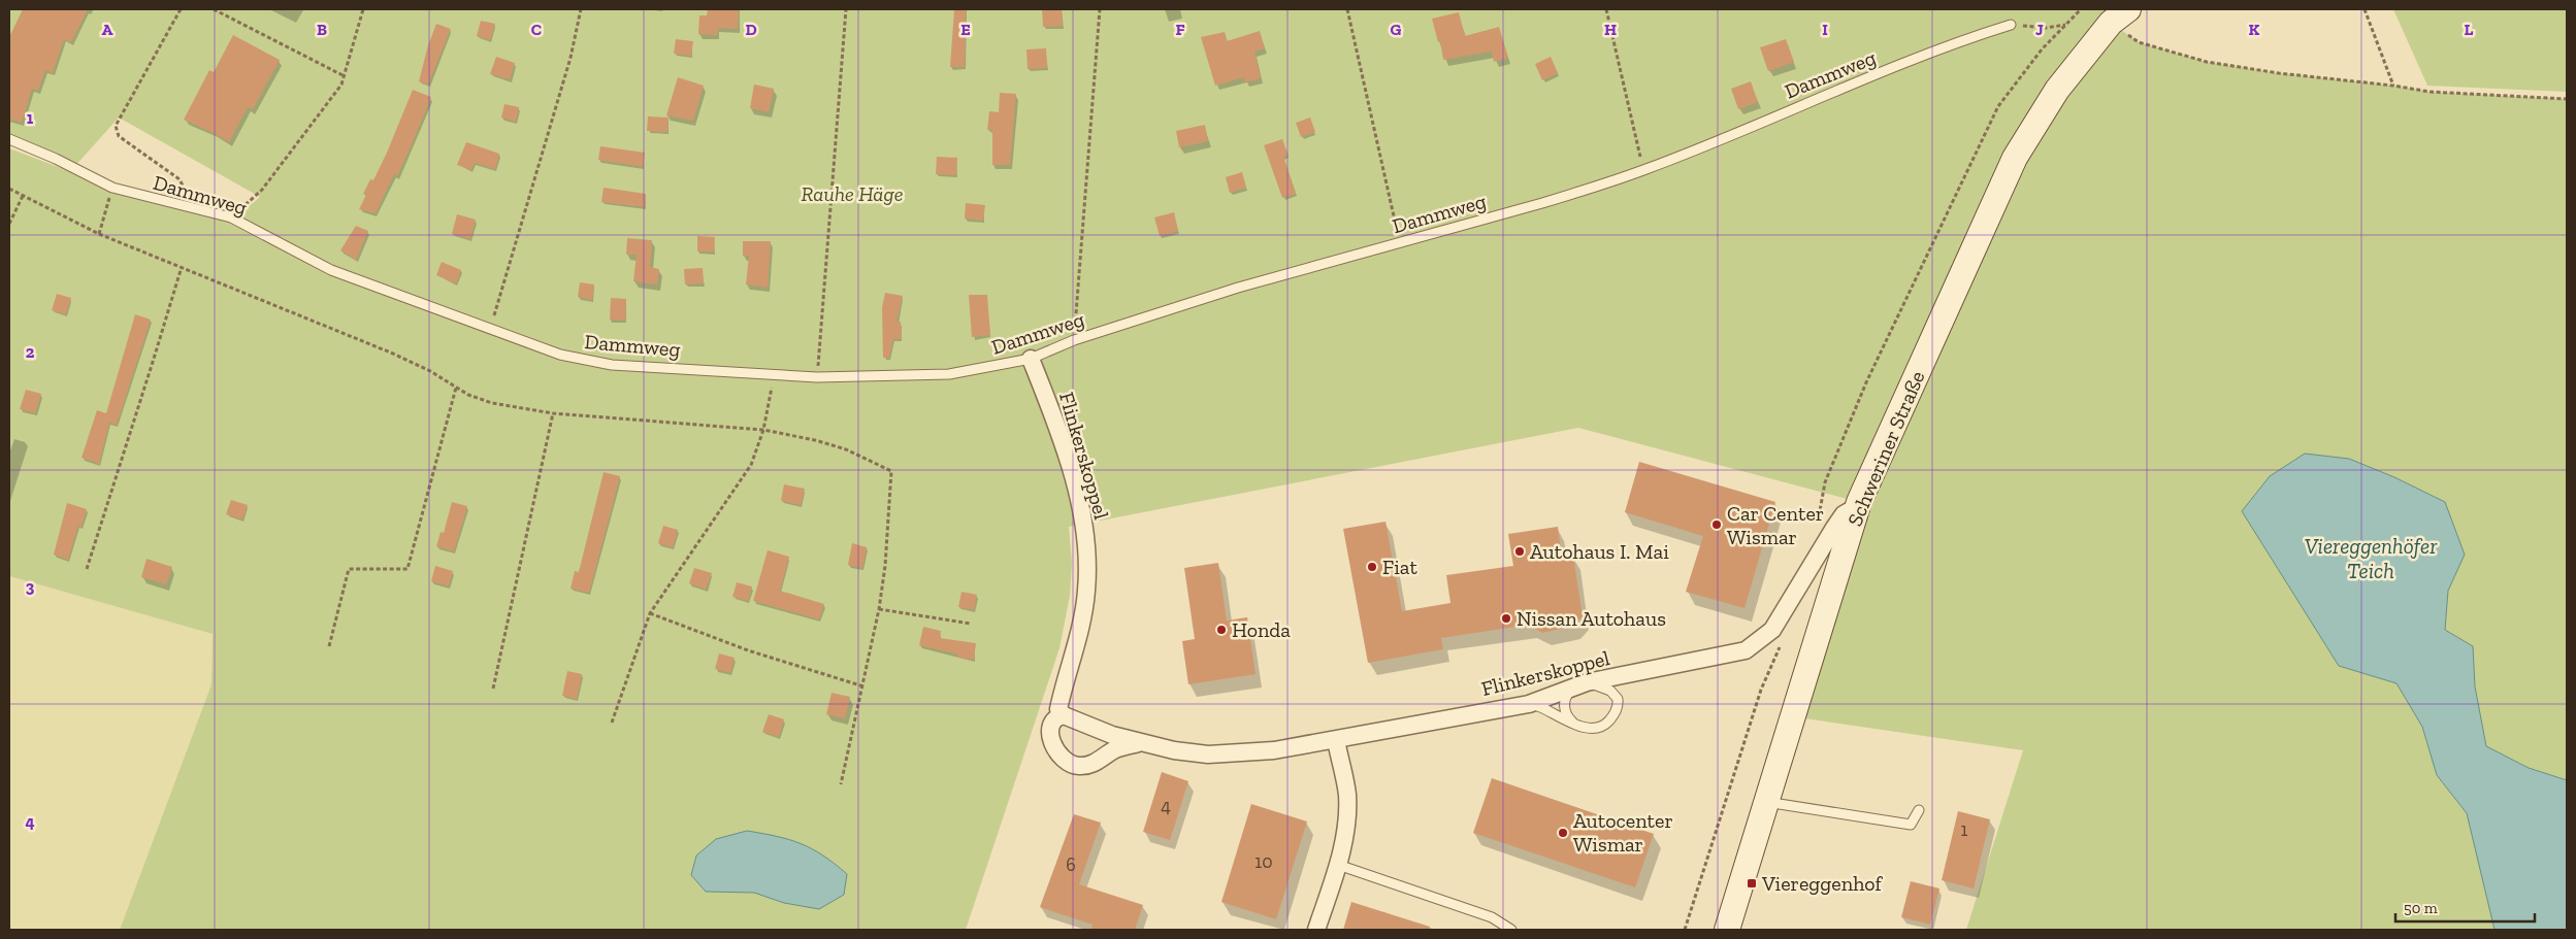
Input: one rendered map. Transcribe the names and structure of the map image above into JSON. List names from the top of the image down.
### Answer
{
  "streets": {
    "main road": ["Schweriner Straße"],
    "street": ["Flinkerskoppel"],
    "lane": ["Dammweg"]
  },
  "crossings": [
    ["Dammweg", "Flinkerskoppel"],
    ["Schweriner Straße", "Flinkerskoppel"]
  ],
  "water": ["Viereggenhöfer Teich"],
  "parks": ["Rauhe Häge"],
  "places": {
    "other": [
      "Car Center Wismar",
      "Autohaus I. Mai",
      "Fiat",
      "Nissan Autohaus",
      "Honda",
      "Autocenter Wismar"
    ],
    "transit": ["Viereggenhof"]
  },
  "house_numbers": [
    "4",
    "1",
    "10",
    "6"
  ],
  "scale_bar": "50 m",
  "grid": {
    "columns": [
      "A",
      "B",
      "C",
      "D",
      "E",
      "F",
      "G",
      "H",
      "I",
      "J",
      "K",
      "L"
    ],
    "rows": [
      "1",
      "2",
      "3",
      "4"
    ]
  }
}
